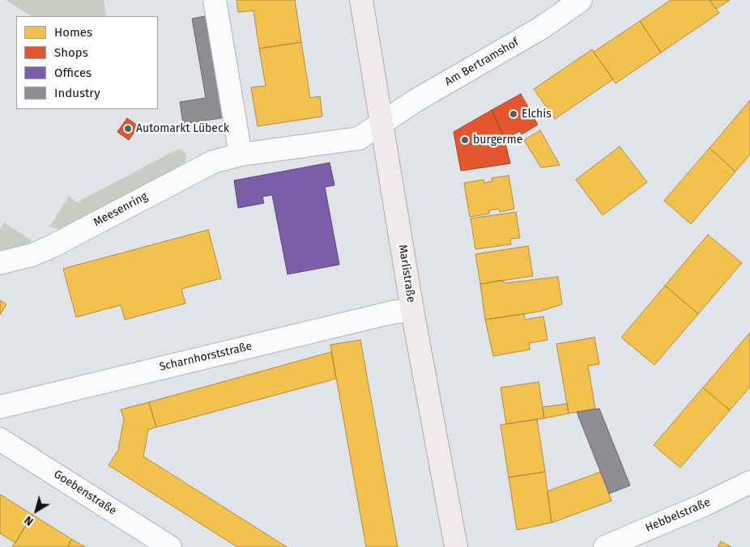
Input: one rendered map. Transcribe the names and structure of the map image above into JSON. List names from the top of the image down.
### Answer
{
  "streets": {
    "main road": ["Marlistraße"],
    "street": [
      "Am Bertramshof",
      "Meesenring",
      "Scharnhorststraße",
      "Goebenstraße",
      "Hebbelstraße"
    ]
  },
  "crossings": [
    ["Am Bertramshof", "Meesenring"],
    ["Am Bertramshof", "Marlistraße"],
    ["Meesenring", "Marlistraße"],
    ["Marlistraße", "Scharnhorststraße"]
  ],
  "places": ["Elchis", "Automarkt Lübeck", "burgerme"],
  "legend": [
    "Homes",
    "Shops",
    "Offices",
    "Industry"
  ],
  "north": "bottom left"
}
